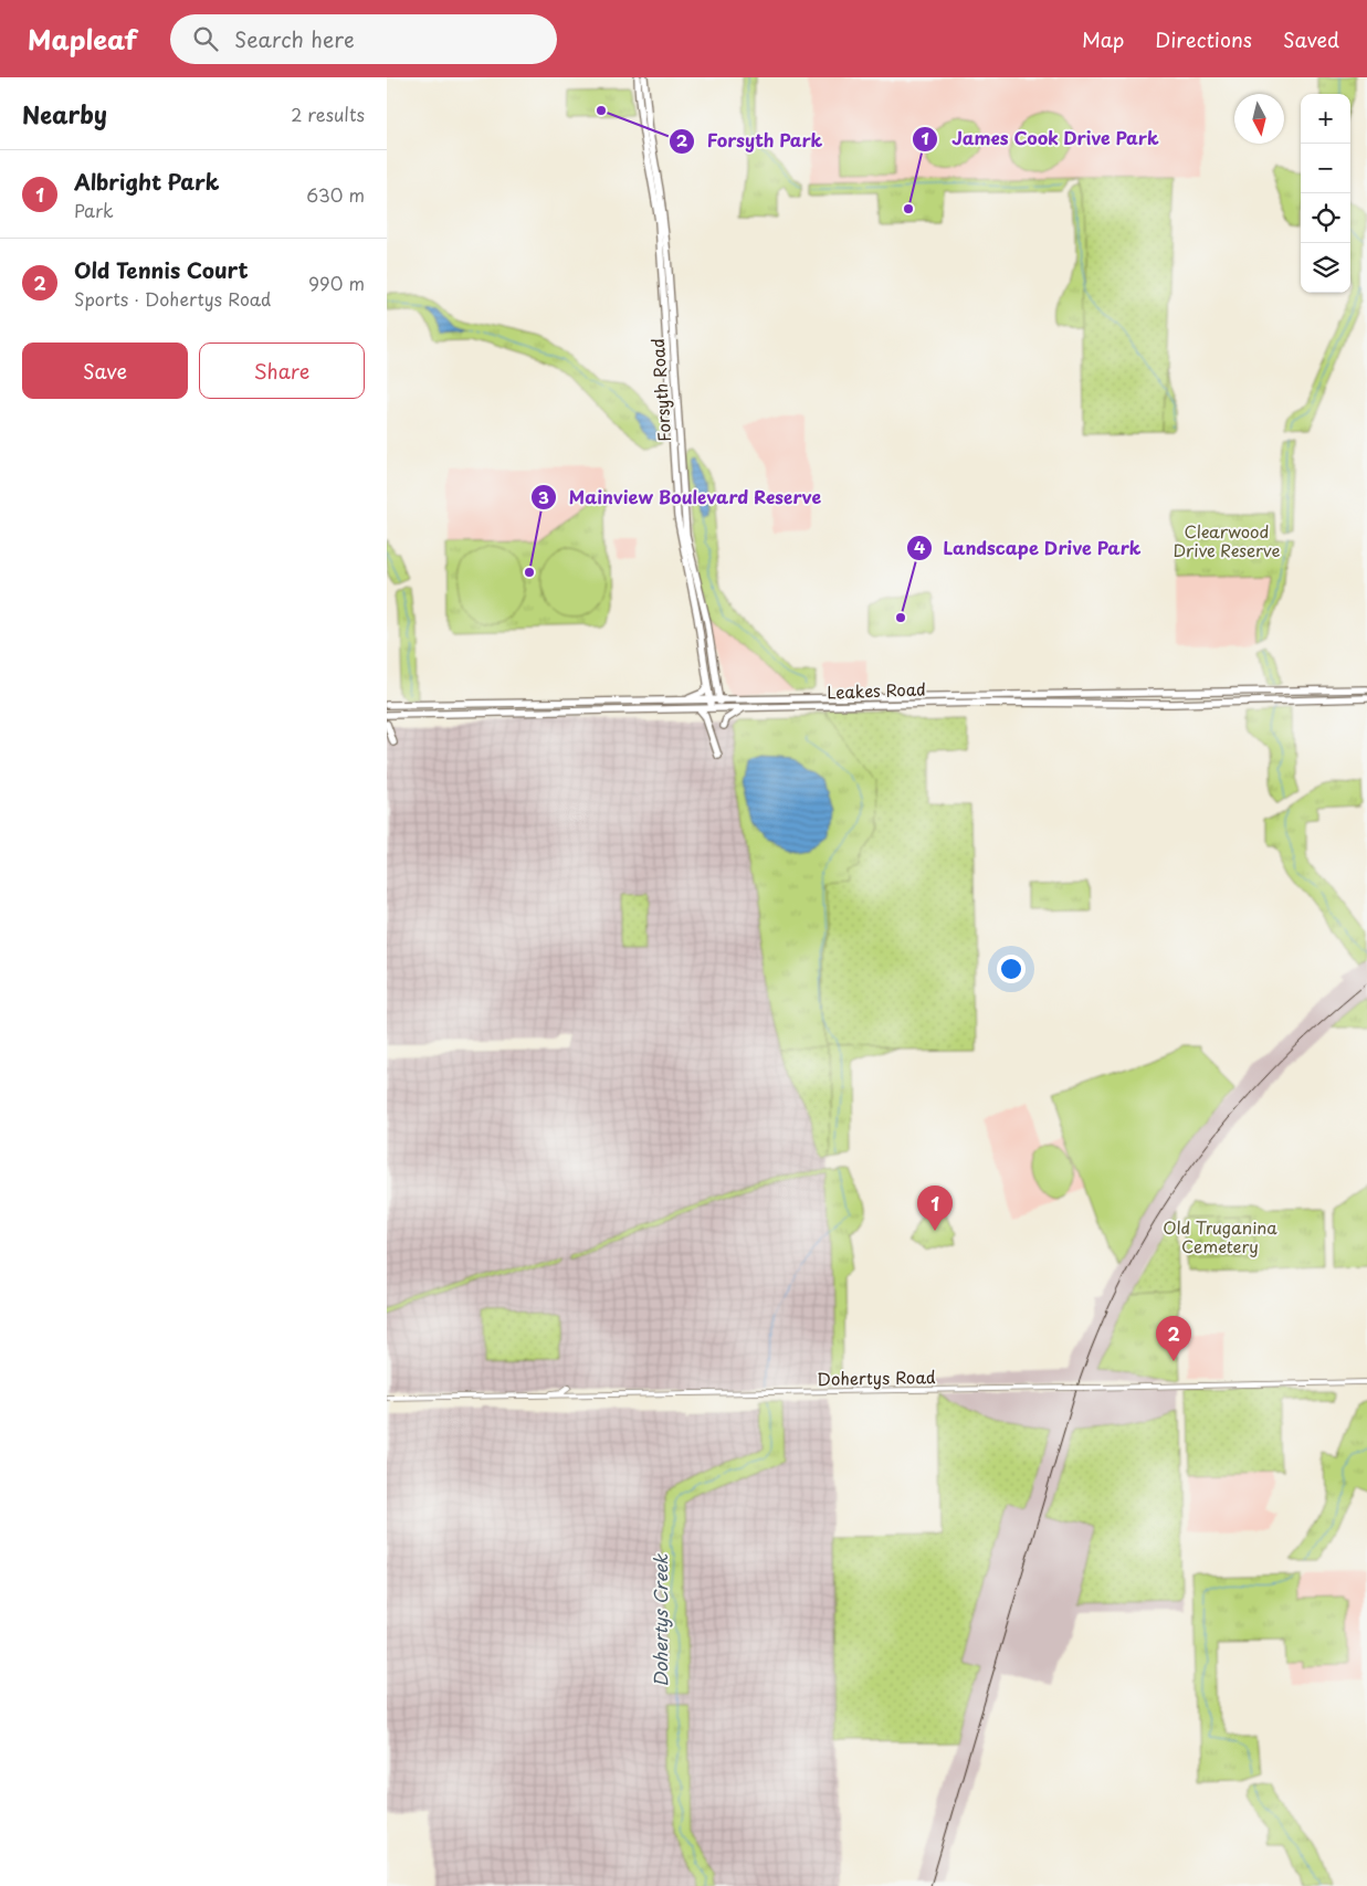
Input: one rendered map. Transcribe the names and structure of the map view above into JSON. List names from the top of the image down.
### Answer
{
  "streets": {
    "highway": ["Forsyth Road", "Leakes Road"],
    "main road": ["Dohertys Road"]
  },
  "crossings": [
    ["Forsyth Road", "Leakes Road"]
  ],
  "water": ["Dohertys Creek"],
  "parks": ["Clearwood Drive Reserve", "Old Truganina Cemetery"],
  "places": [
    "Forsyth Park",
    "James Cook Drive Park",
    "Mainview Boulevard Reserve",
    "Landscape Drive Park"
  ],
  "north": "bottom",
  "page": {
    "header": "Mapleaf",
    "search": "Search here",
    "nav": ["Map", "Directions", "Saved"],
    "heading": ["Nearby", "2 results"],
    "map_buttons": ["+", "−"],
    "list": [
      {
        "mark": "1",
        "name": "Albright Park",
        "note": "Park",
        "value": "630 m"
      },
      {
        "mark": "2",
        "name": "Old Tennis Court",
        "note": "Sports · Dohertys Road",
        "value": "990 m"
      }
    ],
    "buttons": ["Save", "Share"],
    "pins": ["1", "2"]
  }
}
